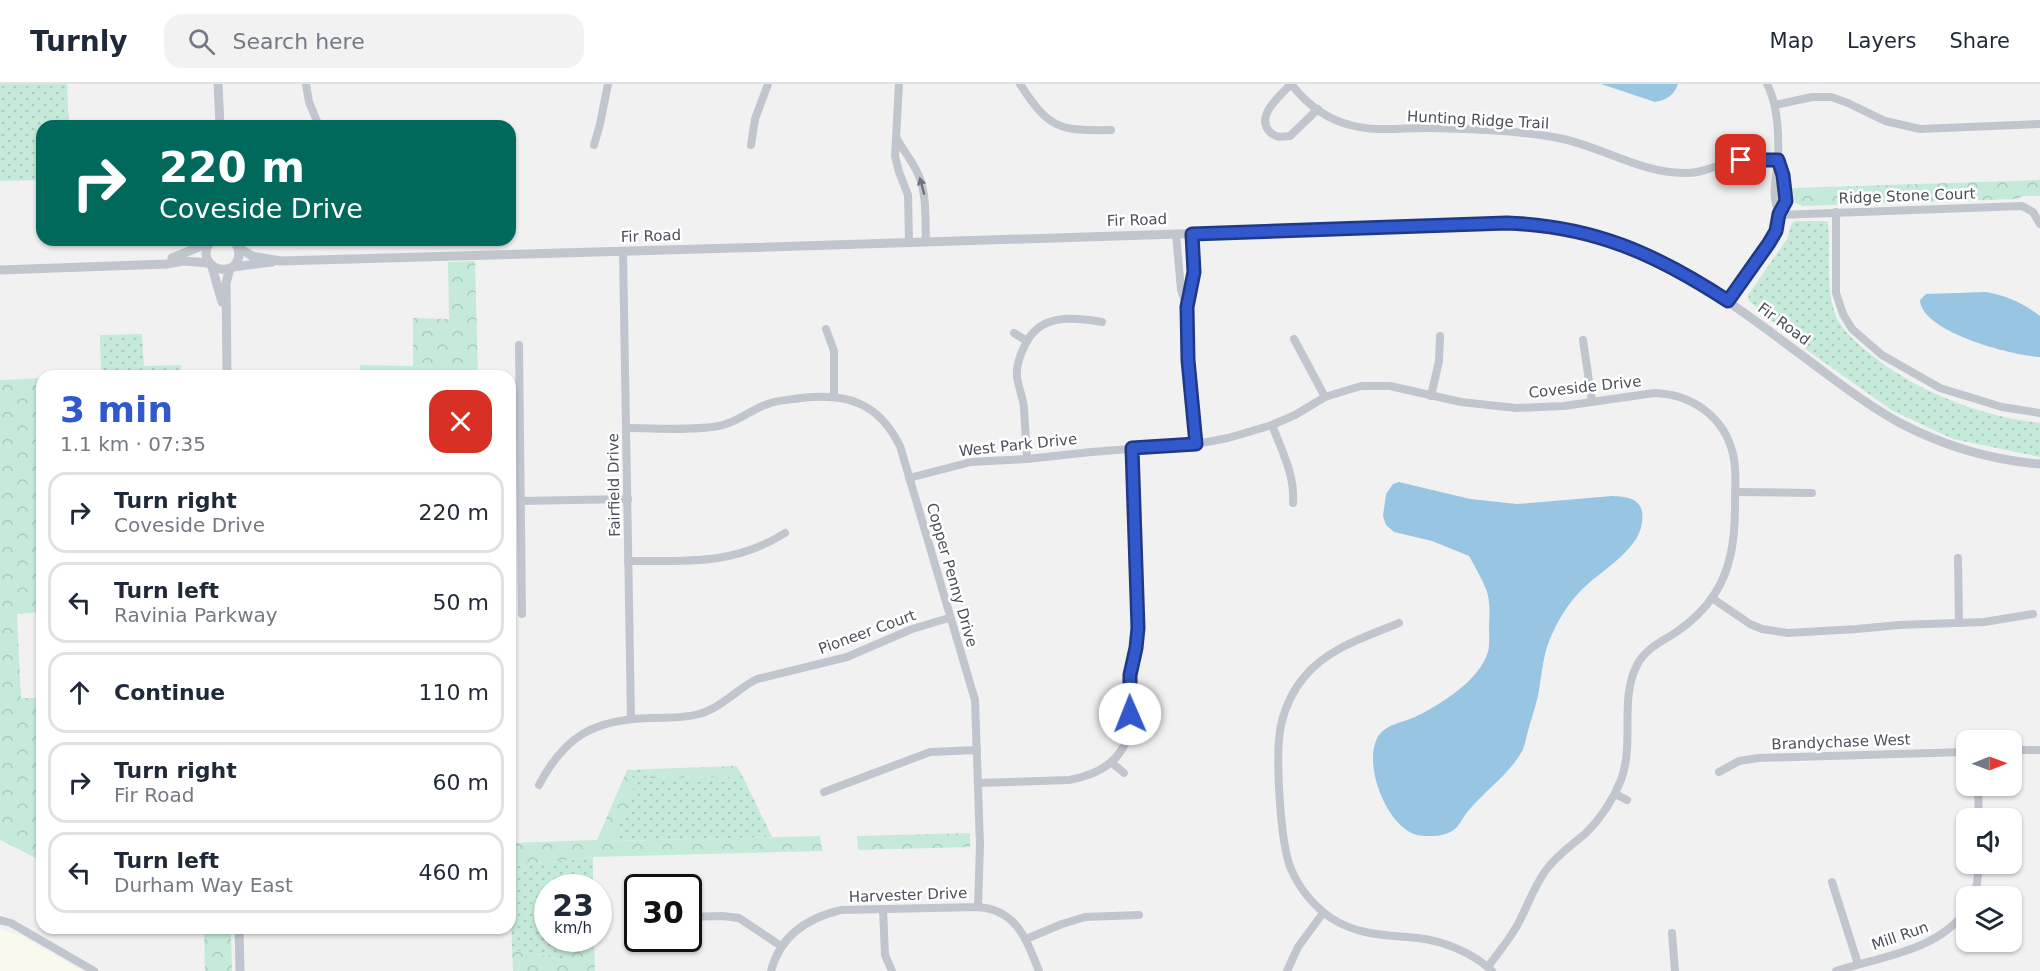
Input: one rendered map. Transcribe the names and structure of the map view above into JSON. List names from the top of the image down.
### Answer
{
  "streets": {
    "street": [
      "Hunting Ridge Trail",
      "Ridge Stone Court",
      "Fir Road",
      "Coveside Drive",
      "West Park Drive",
      "Fairfield Drive",
      "Copper Penny Drive",
      "Pioneer Court",
      "Brandychase West",
      "Harvester Drive",
      "Mill Run"
    ]
  },
  "crossings": [
    ["Fir Road", "Fairfield Drive"],
    ["Coveside Drive", "West Park Drive"],
    ["West Park Drive", "Copper Penny Drive"],
    ["Fairfield Drive", "Pioneer Court"],
    ["Copper Penny Drive", "Pioneer Court"],
    ["Copper Penny Drive", "Harvester Drive"]
  ],
  "north": "right",
  "page": {
    "header": "Turnly",
    "search": "Search here",
    "nav": ["Map", "Layers", "Share"],
    "turn": ["220 m", "Coveside Drive"],
    "heading": ["3 min", "1.1 km · 07:35"],
    "list": [
      {
        "name": "Turn right",
        "note": "Coveside Drive",
        "value": "220 m"
      },
      {
        "name": "Turn left",
        "note": "Ravinia Parkway",
        "value": "50 m"
      },
      {
        "name": "Continue",
        "value": "110 m"
      },
      {
        "name": "Turn right",
        "note": "Fir Road",
        "value": "60 m"
      },
      {
        "name": "Turn left",
        "note": "Durham Way East",
        "value": "460 m"
      }
    ],
    "speed": "23 km/h",
    "limit": "30"
  }
}
